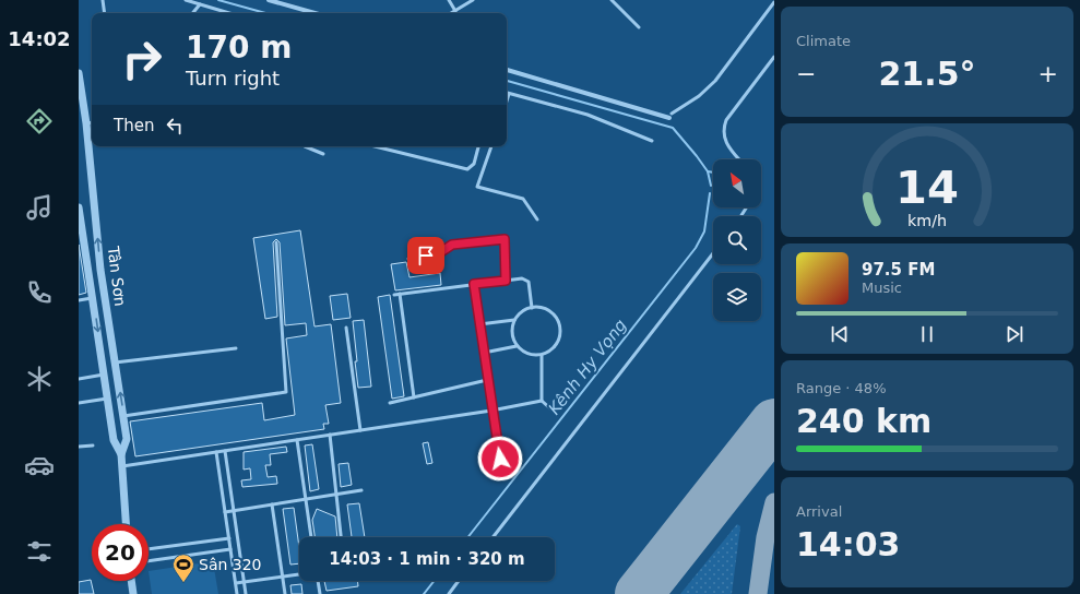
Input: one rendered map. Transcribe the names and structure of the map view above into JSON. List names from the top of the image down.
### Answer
{
  "streets": {
    "street": ["Tân Sơn"]
  },
  "water": ["Kênh Hy Vọng"],
  "places": {
    "sports": ["Sân 320"]
  },
  "north": "top left",
  "page": {
    "tabs": "14:02",
    "tile": [
      "Climate",
      ["Range · 48%", "240 km"],
      ["Arrival", "14:03"]
    ],
    "turn": ["170 m", "Turn right"],
    "heat": ["−", "21.5°", "+"],
    "then": "Then",
    "song": ["97.5 FM", "Music"],
    "limit": "20",
    "trip": "14:03 · 1 min · 320 m",
    "gauge": ["14", "km/h"]
  }
}
